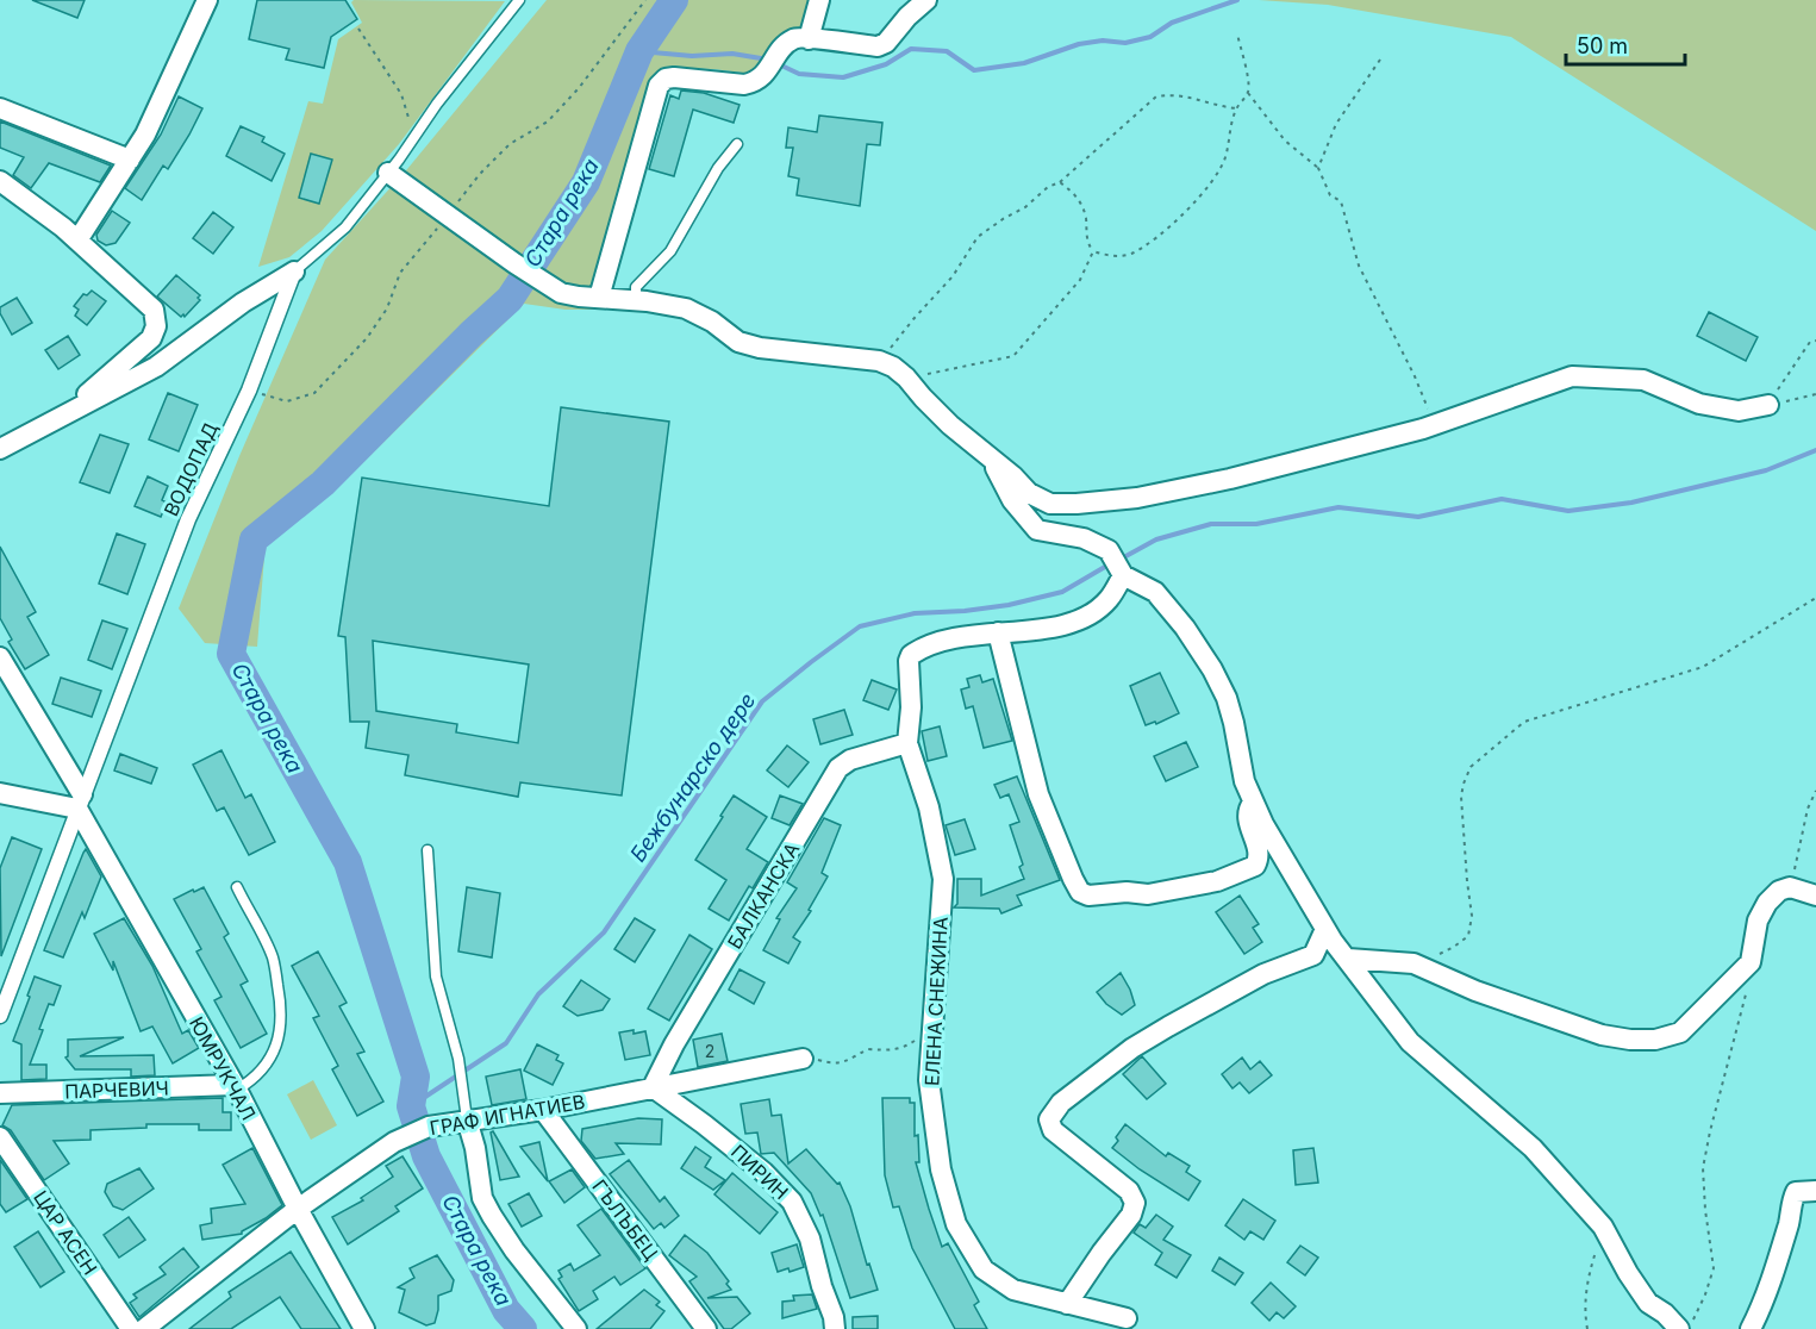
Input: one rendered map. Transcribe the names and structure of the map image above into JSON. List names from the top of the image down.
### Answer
{
  "streets": {
    "street": [
      "ВОДОПАД",
      "БАЛКАНСКА",
      "ЕЛЕНА СНЕЖИНА",
      "ЮМРУКЧАЛ",
      "ПАРЧЕВИЧ",
      "ГРАФ ИГНАТИЕВ",
      "ПИРИН",
      "ГЪЛЪБЕЦ",
      "ЦАР АСЕН"
    ]
  },
  "crossings": [
    ["ВОДОПАД", "ЮМРУКЧАЛ"],
    ["БАЛКАНСКА", "ЕЛЕНА СНЕЖИНА"],
    ["БАЛКАНСКА", "ГРАФ ИГНАТИЕВ"],
    ["БАЛКАНСКА", "ПИРИН"],
    ["ЮМРУКЧАЛ", "ПАРЧЕВИЧ"],
    ["ЮМРУКЧАЛ", "ГРАФ ИГНАТИЕВ"],
    ["ГРАФ ИГНАТИЕВ", "ПИРИН"],
    ["ГРАФ ИГНАТИЕВ", "ГЪЛЪБЕЦ"]
  ],
  "water": ["Стара река", "Бежбунарско дере"],
  "house_numbers": ["2"],
  "scale_bar": "50 m"
}
